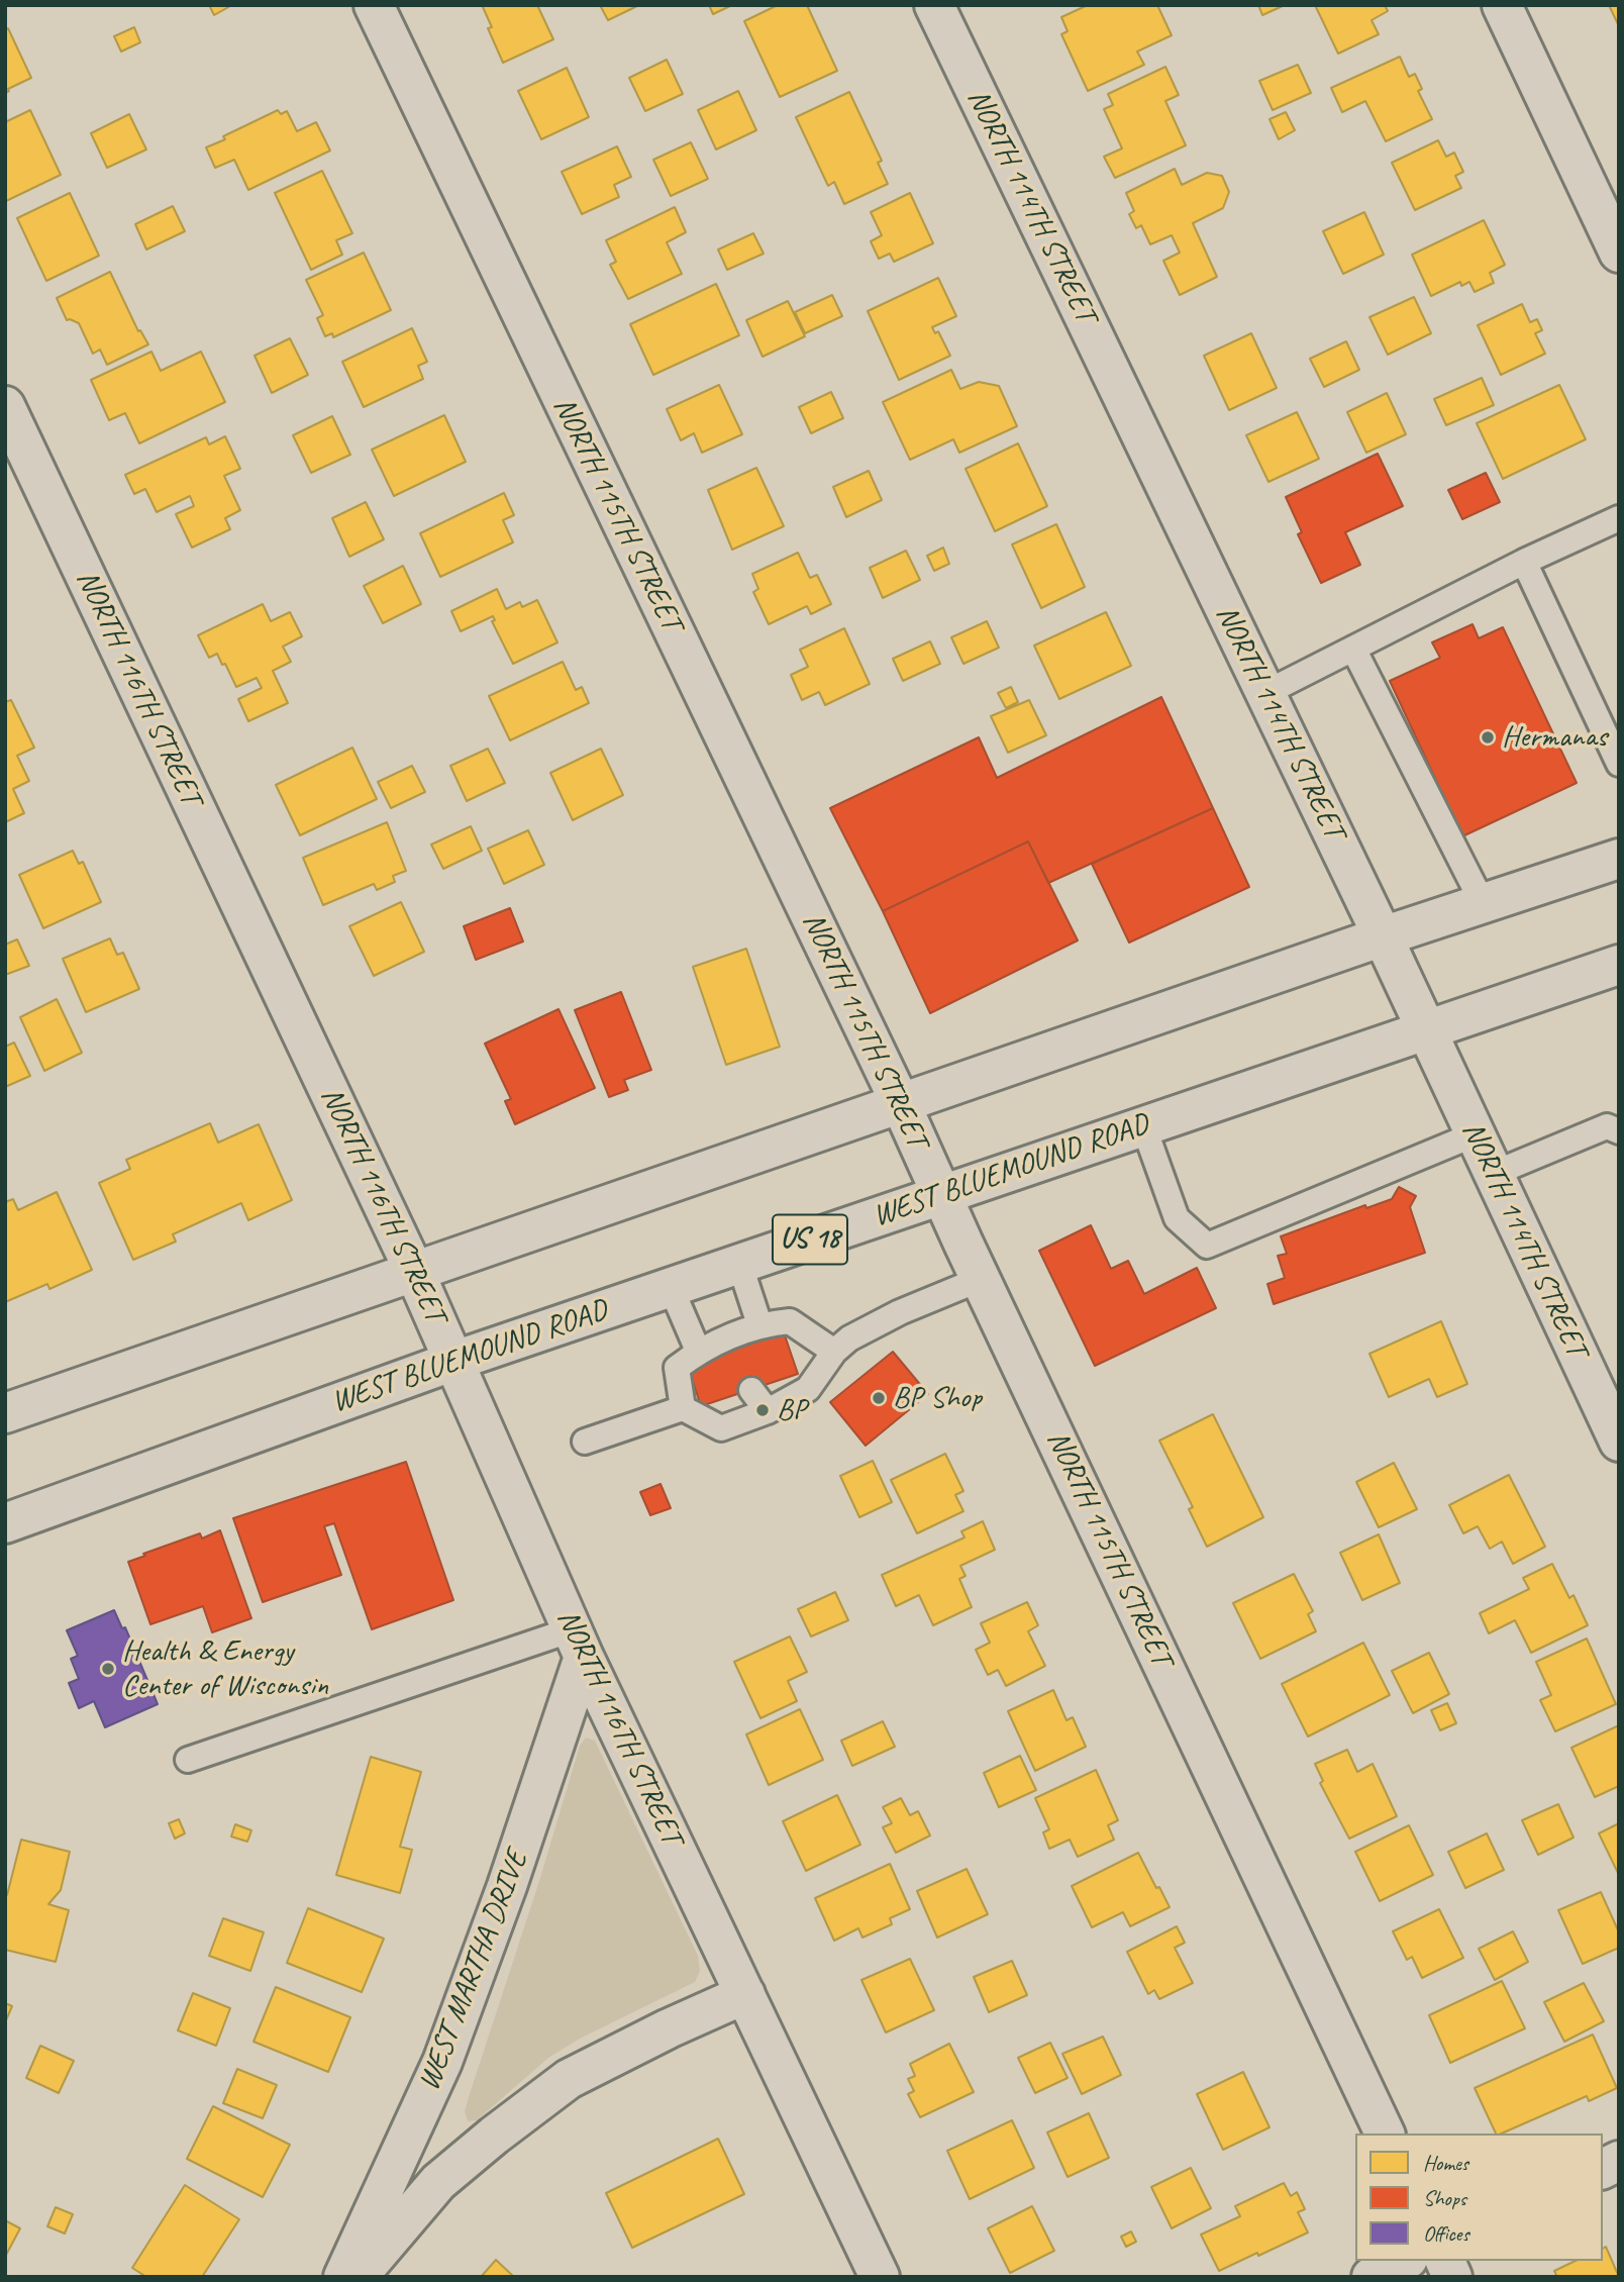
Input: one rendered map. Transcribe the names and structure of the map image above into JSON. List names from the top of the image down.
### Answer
{
  "streets": {
    "street": [
      "NORTH 114TH STREET",
      "NORTH 115TH STREET",
      "NORTH 116TH STREET",
      "WEST BLUEMOUND ROAD",
      "US 18",
      "WEST MARTHA DRIVE"
    ]
  },
  "crossings": [
    ["NORTH 114TH STREET", "WEST BLUEMOUND ROAD"],
    ["NORTH 115TH STREET", "WEST BLUEMOUND ROAD"],
    ["NORTH 116TH STREET", "WEST BLUEMOUND ROAD"],
    ["NORTH 116TH STREET", "WEST MARTHA DRIVE"]
  ],
  "places": [
    "Hermanas",
    "BP Shop",
    "BP",
    "Health & Energy Center of Wisconsin"
  ],
  "legend": ["Homes", "Shops", "Offices"]
}
